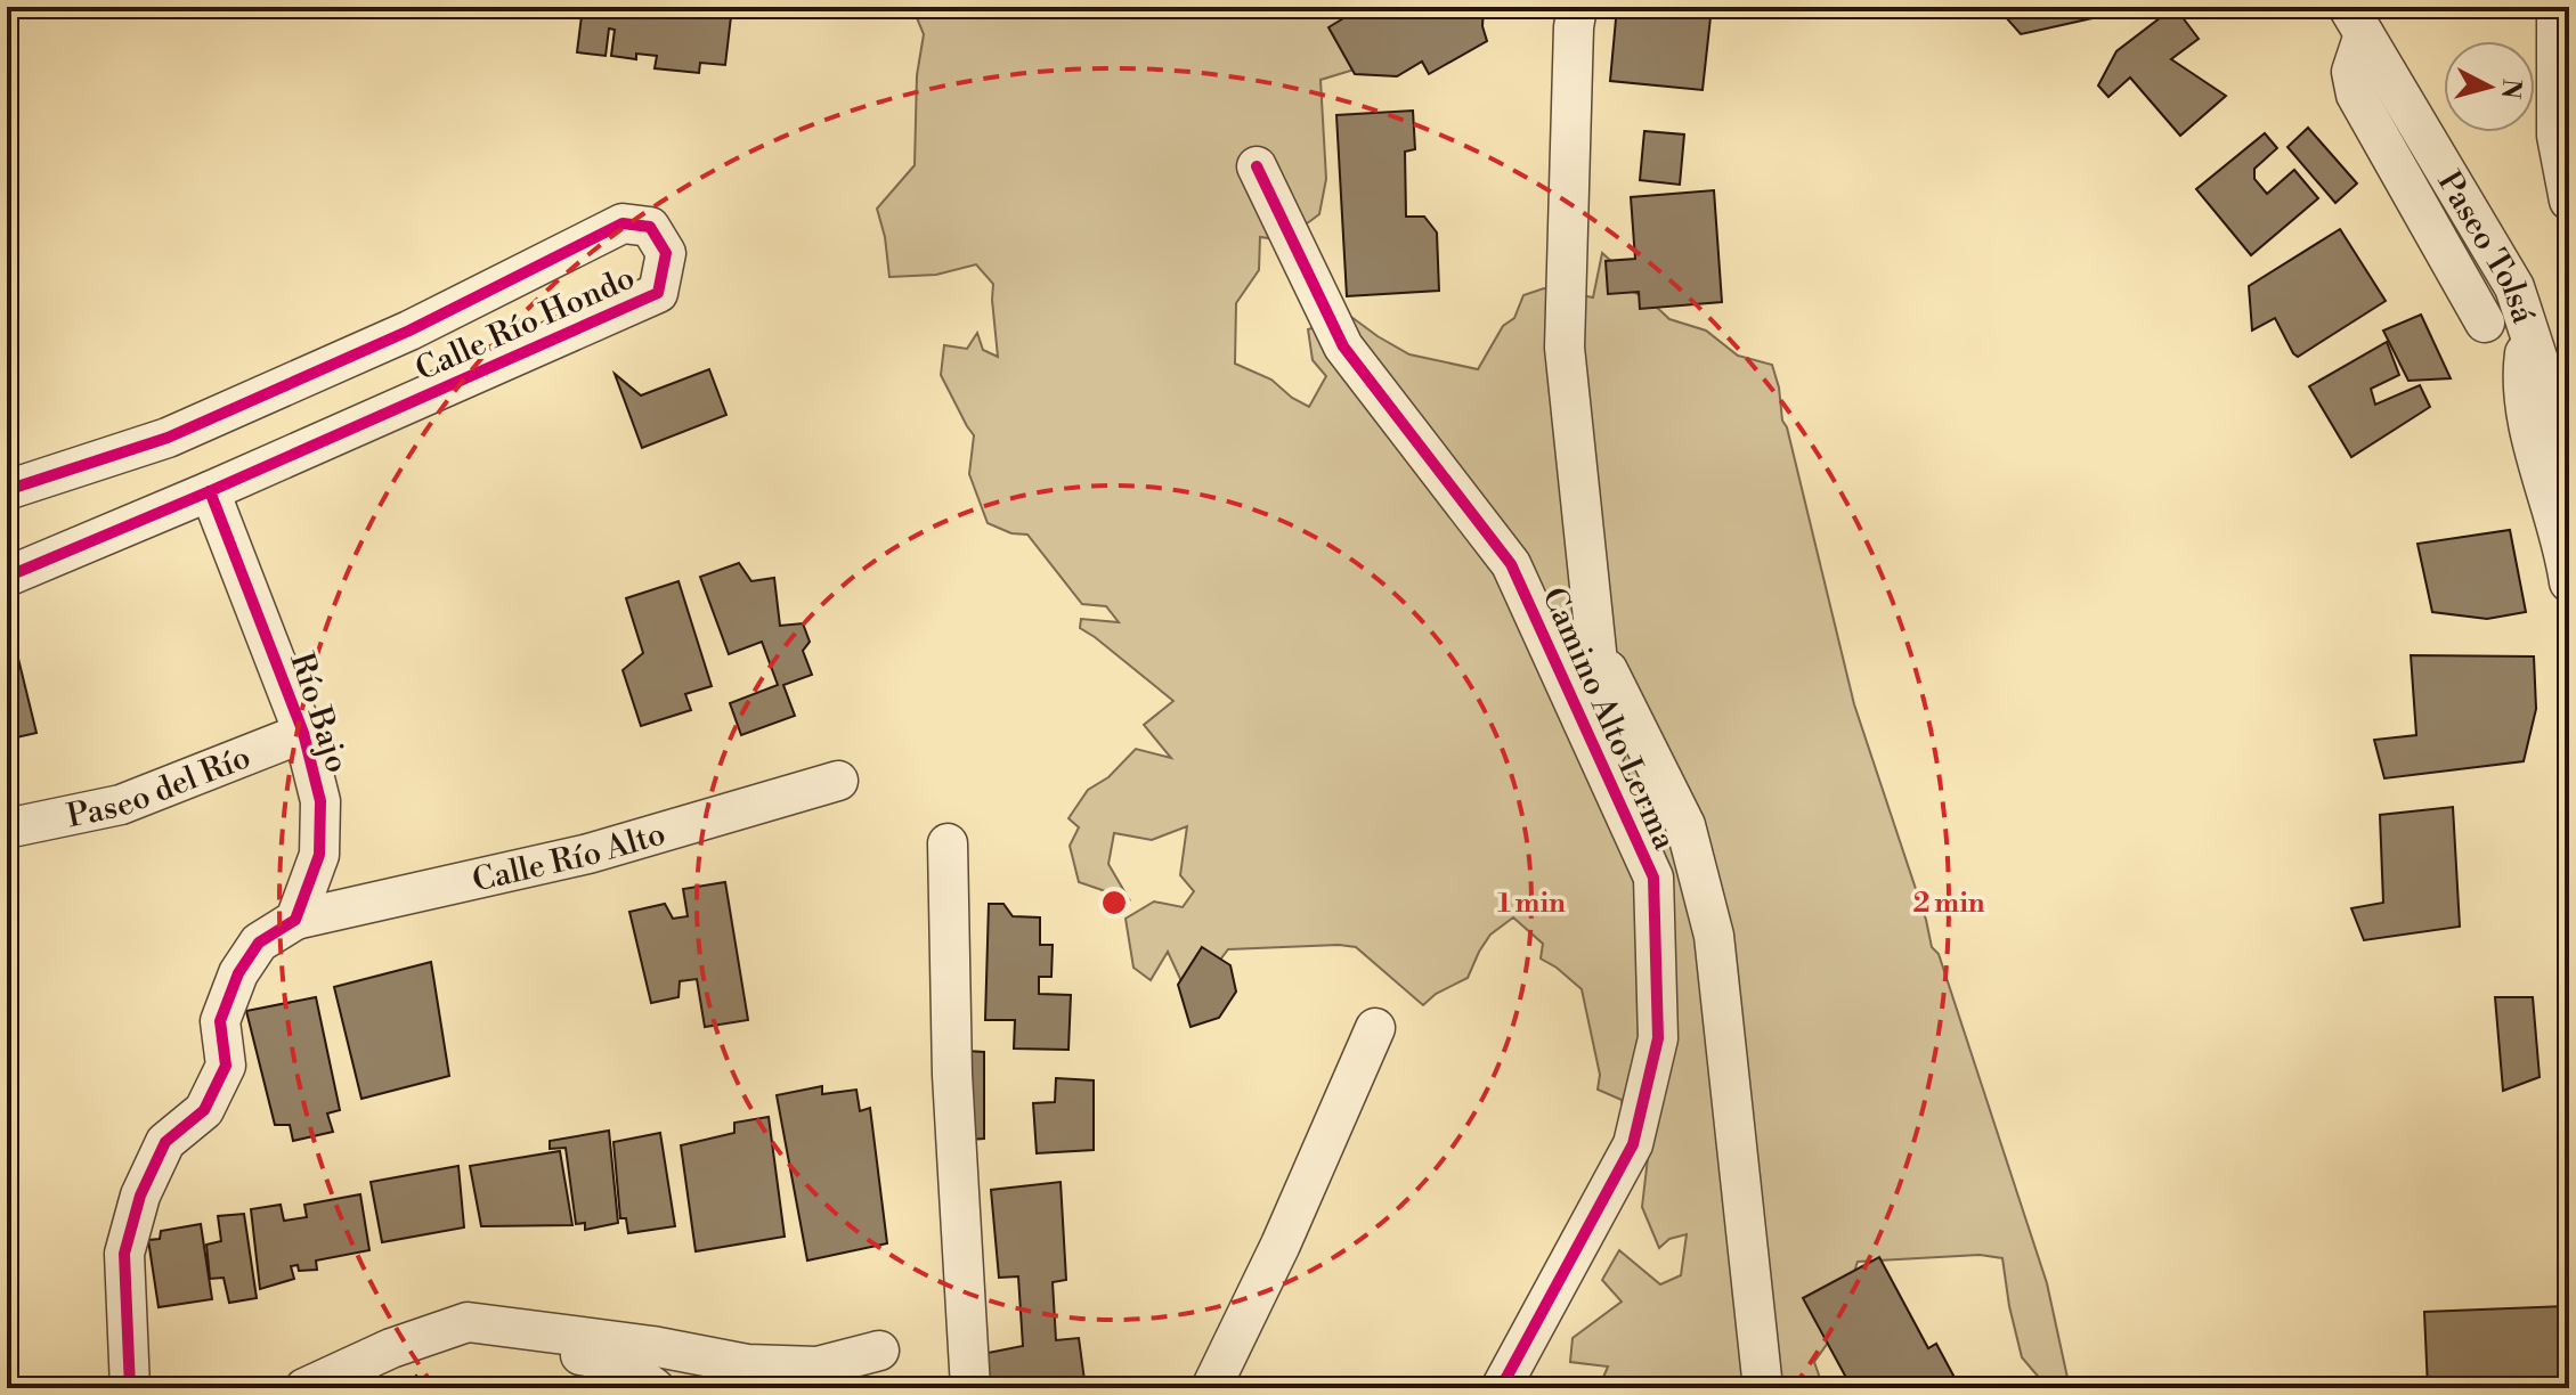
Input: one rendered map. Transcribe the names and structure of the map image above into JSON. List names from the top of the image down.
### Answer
{
  "streets": {
    "street": [
      "Paseo Tolsá",
      "Calle Río Hondo",
      "Río Bajo",
      "Camino Alto Lerma",
      "Paseo del Río",
      "Calle Río Alto"
    ]
  },
  "crossings": [
    ["Calle Río Hondo", "Río Bajo"],
    ["Río Bajo", "Paseo del Río"],
    ["Río Bajo", "Calle Río Alto"]
  ],
  "north": "right",
  "rings": ["1 min", "2 min"]
}
